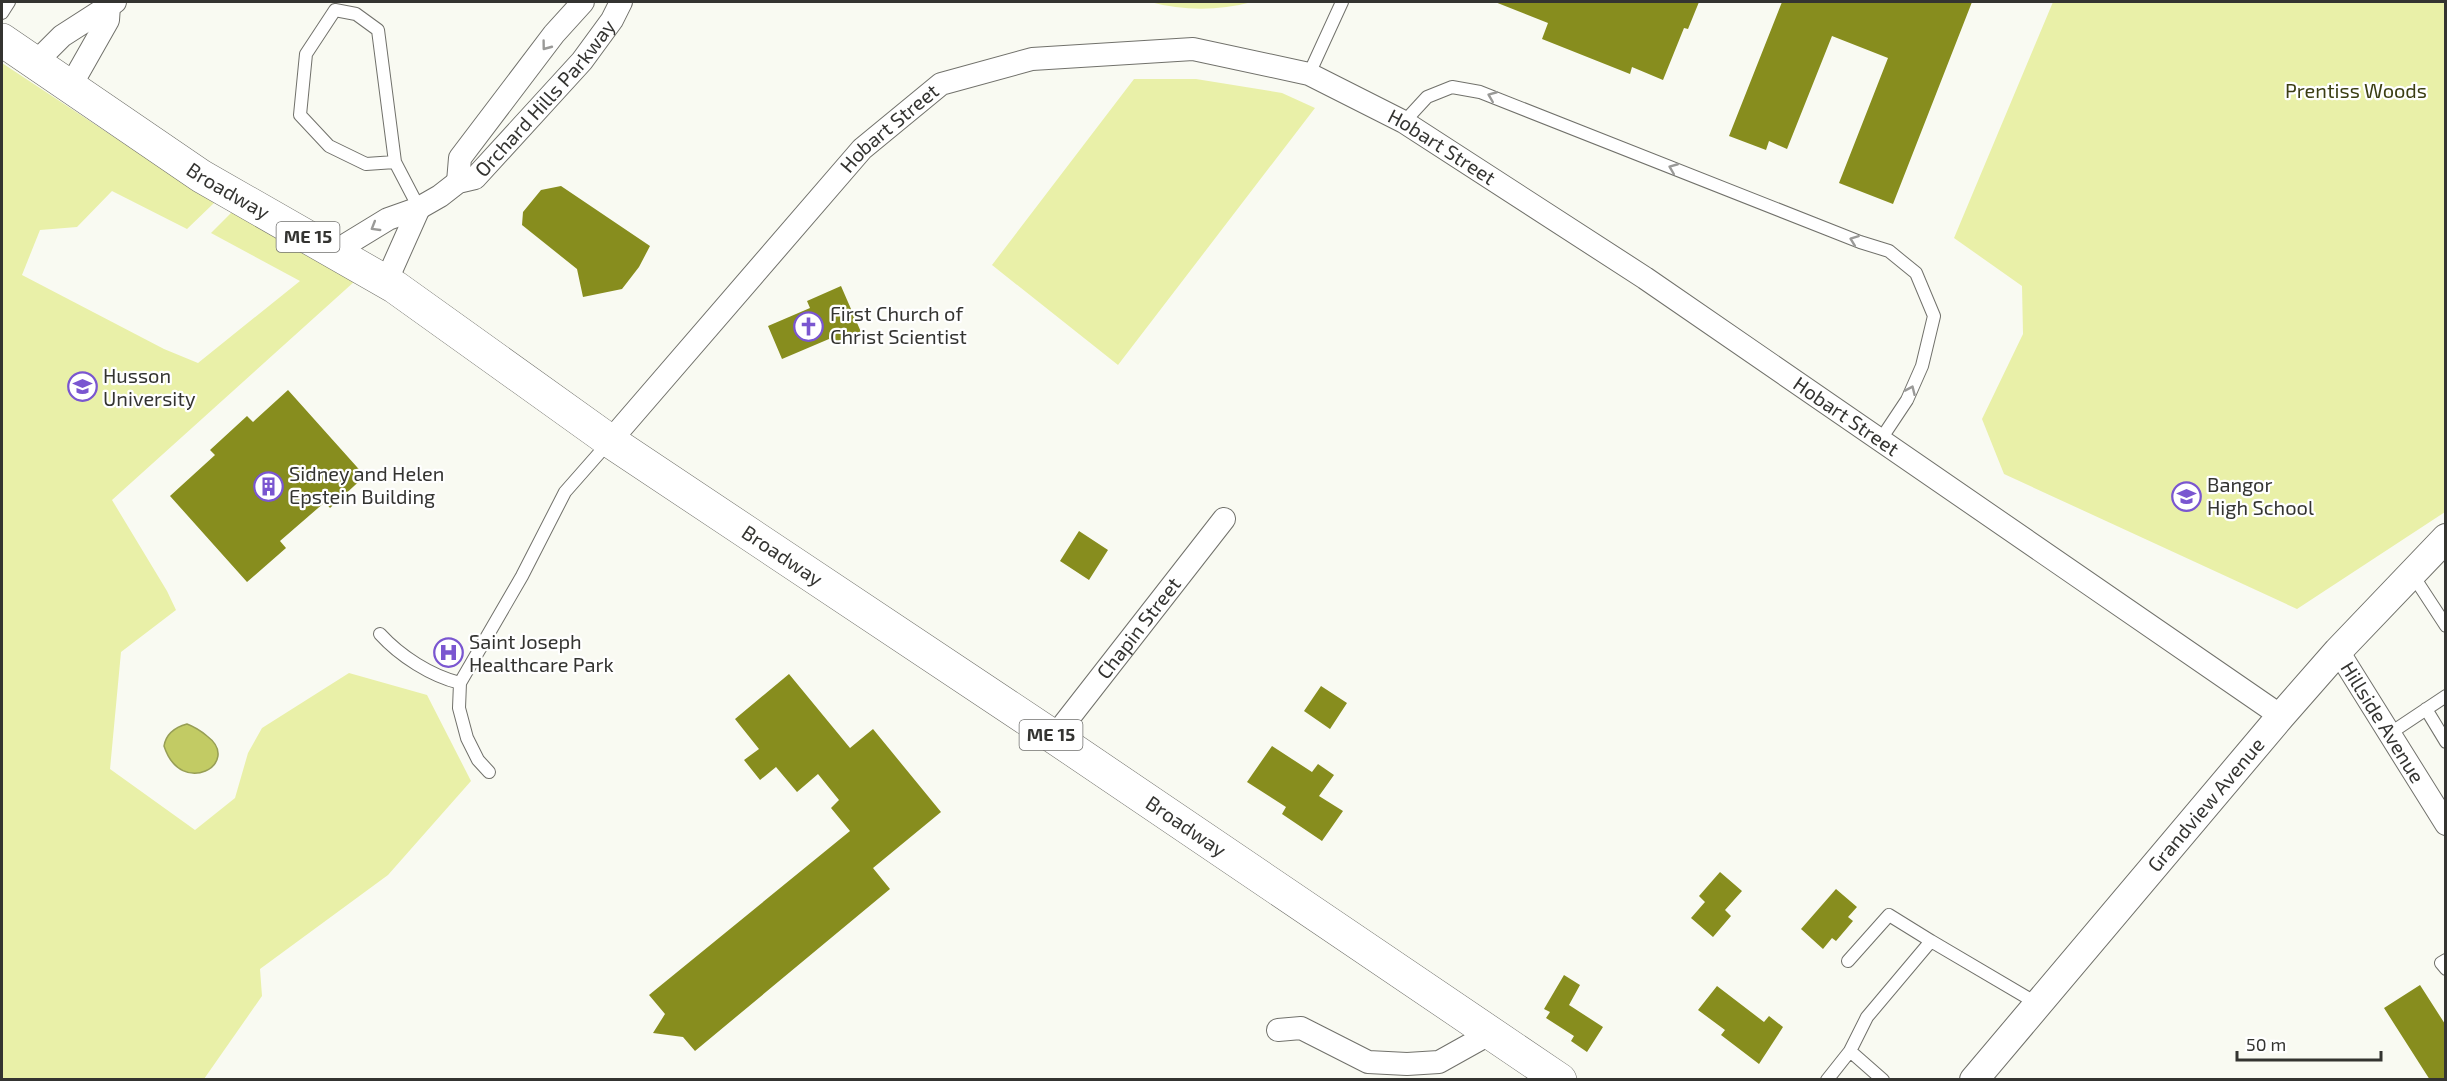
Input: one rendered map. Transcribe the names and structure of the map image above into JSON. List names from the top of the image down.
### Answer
{
  "streets": {
    "main road": ["Broadway", "ME 15"],
    "street": [
      "Orchard Hills Parkway",
      "Hobart Street",
      "Chapin Street",
      "Hillside Avenue",
      "Grandview Avenue"
    ]
  },
  "crossings": [
    ["Orchard Hills Parkway", "Broadway"],
    ["Hobart Street", "Broadway"],
    ["Hobart Street", "Grandview Avenue"],
    ["Broadway", "Chapin Street"],
    ["Hillside Avenue", "Grandview Avenue"]
  ],
  "parks": ["Prentiss Woods"],
  "places": {
    "church": ["First Church of Christ Scientist"],
    "school or university": ["Husson University", "Bangor High School"],
    "building": ["Sidney and Helen Epstein Building"],
    "hospital": ["Saint Joseph Healthcare Park"]
  },
  "scale_bar": "50 m"
}
